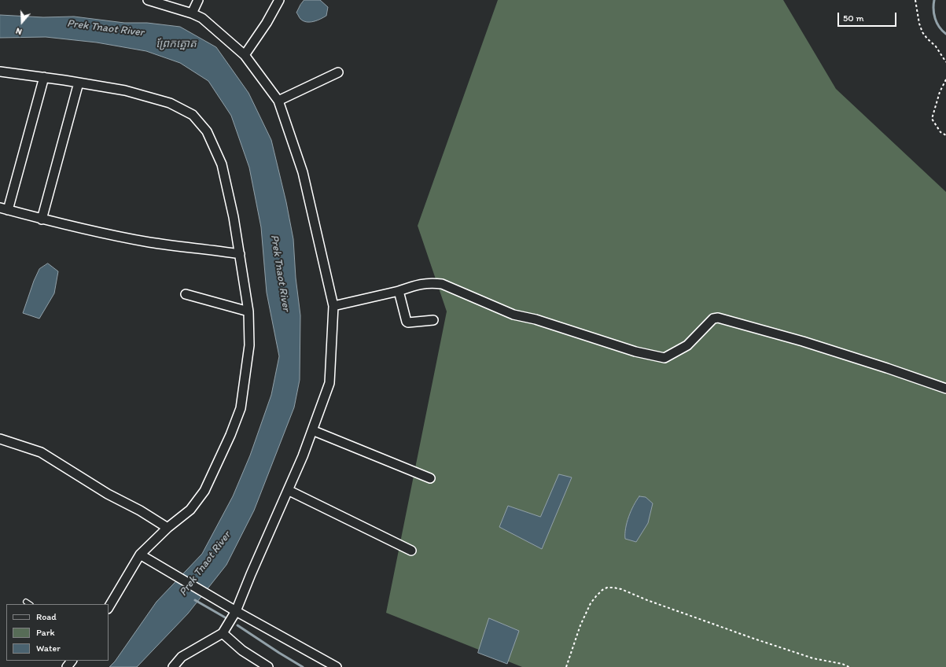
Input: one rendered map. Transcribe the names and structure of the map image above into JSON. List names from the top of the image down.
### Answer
{
  "water": ["Prek Tnaot River", "ព្រែកត្នោត"],
  "legend": ["Road", "Park", "Water"],
  "scale_bar": "50 m",
  "north": "bottom"
}
